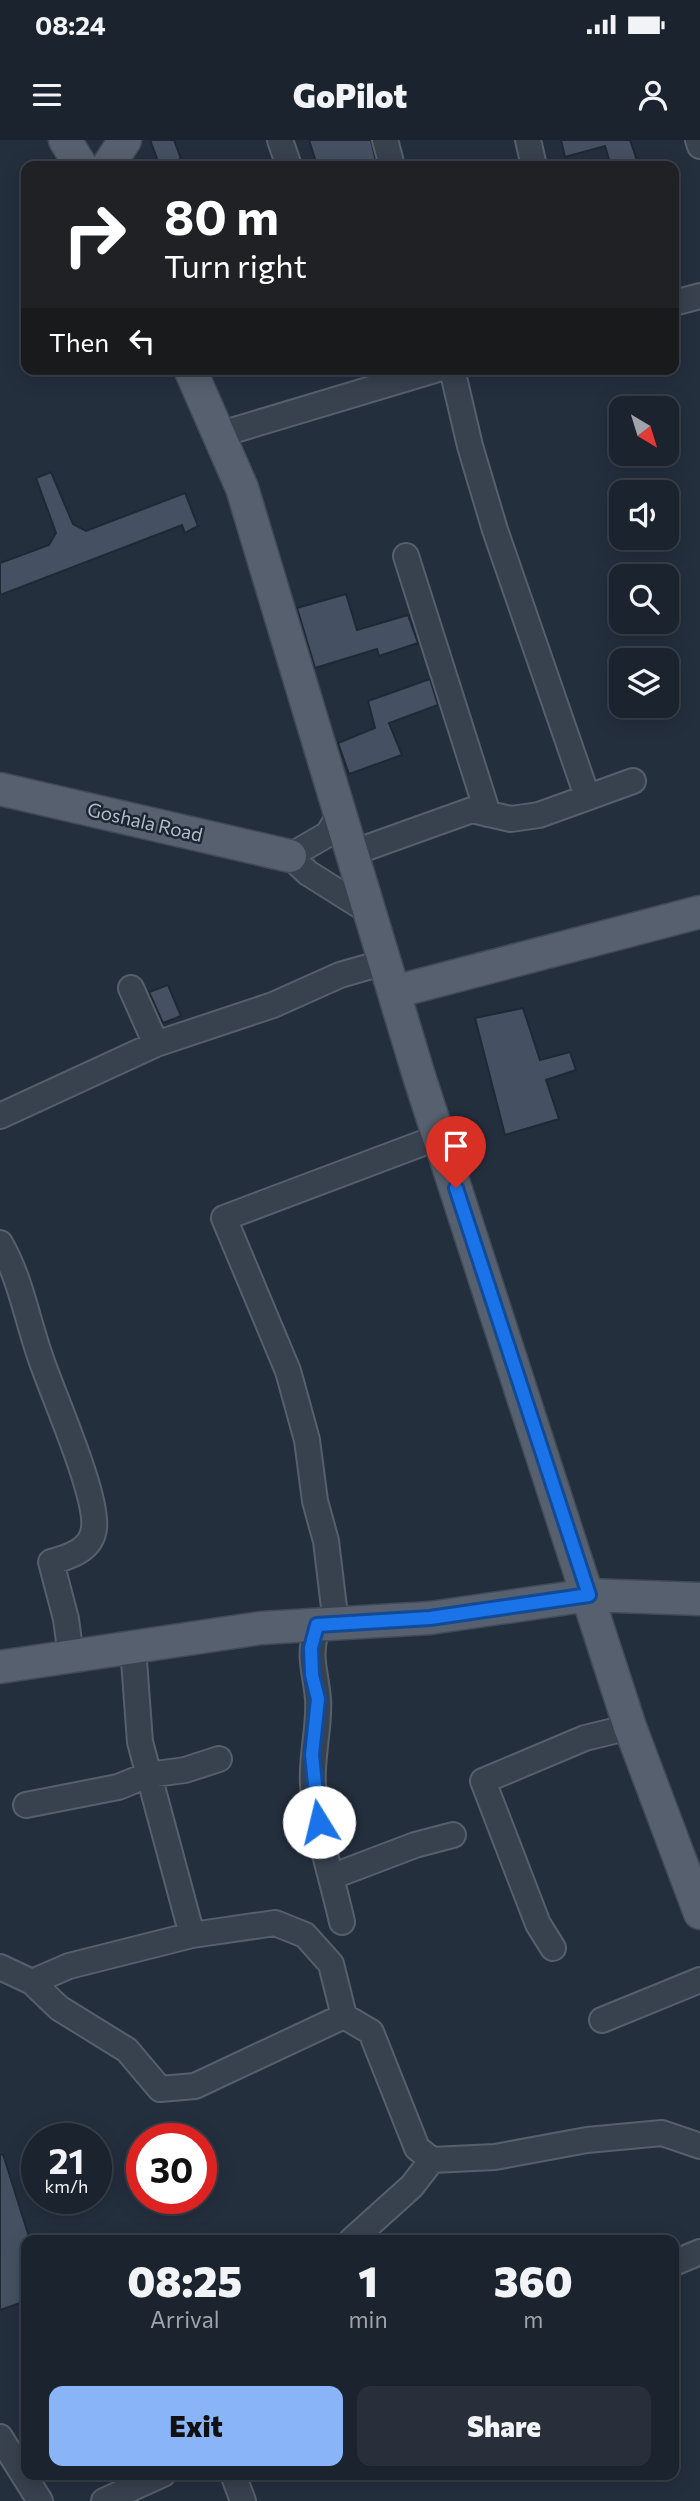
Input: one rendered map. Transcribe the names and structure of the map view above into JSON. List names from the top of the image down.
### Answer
{
  "streets": {
    "main road": ["Goshala Road"]
  },
  "north": "bottom right",
  "page": {
    "status": "08:24",
    "header": "GoPilot",
    "turn": ["80 m", "Turn right"],
    "then": "Then",
    "speed": "21 km/h",
    "limit": "30",
    "eta": [
      "08:25",
      "Arrival",
      "1",
      "min",
      "360",
      "m"
    ],
    "buttons": ["Exit", "Share"]
  }
}
